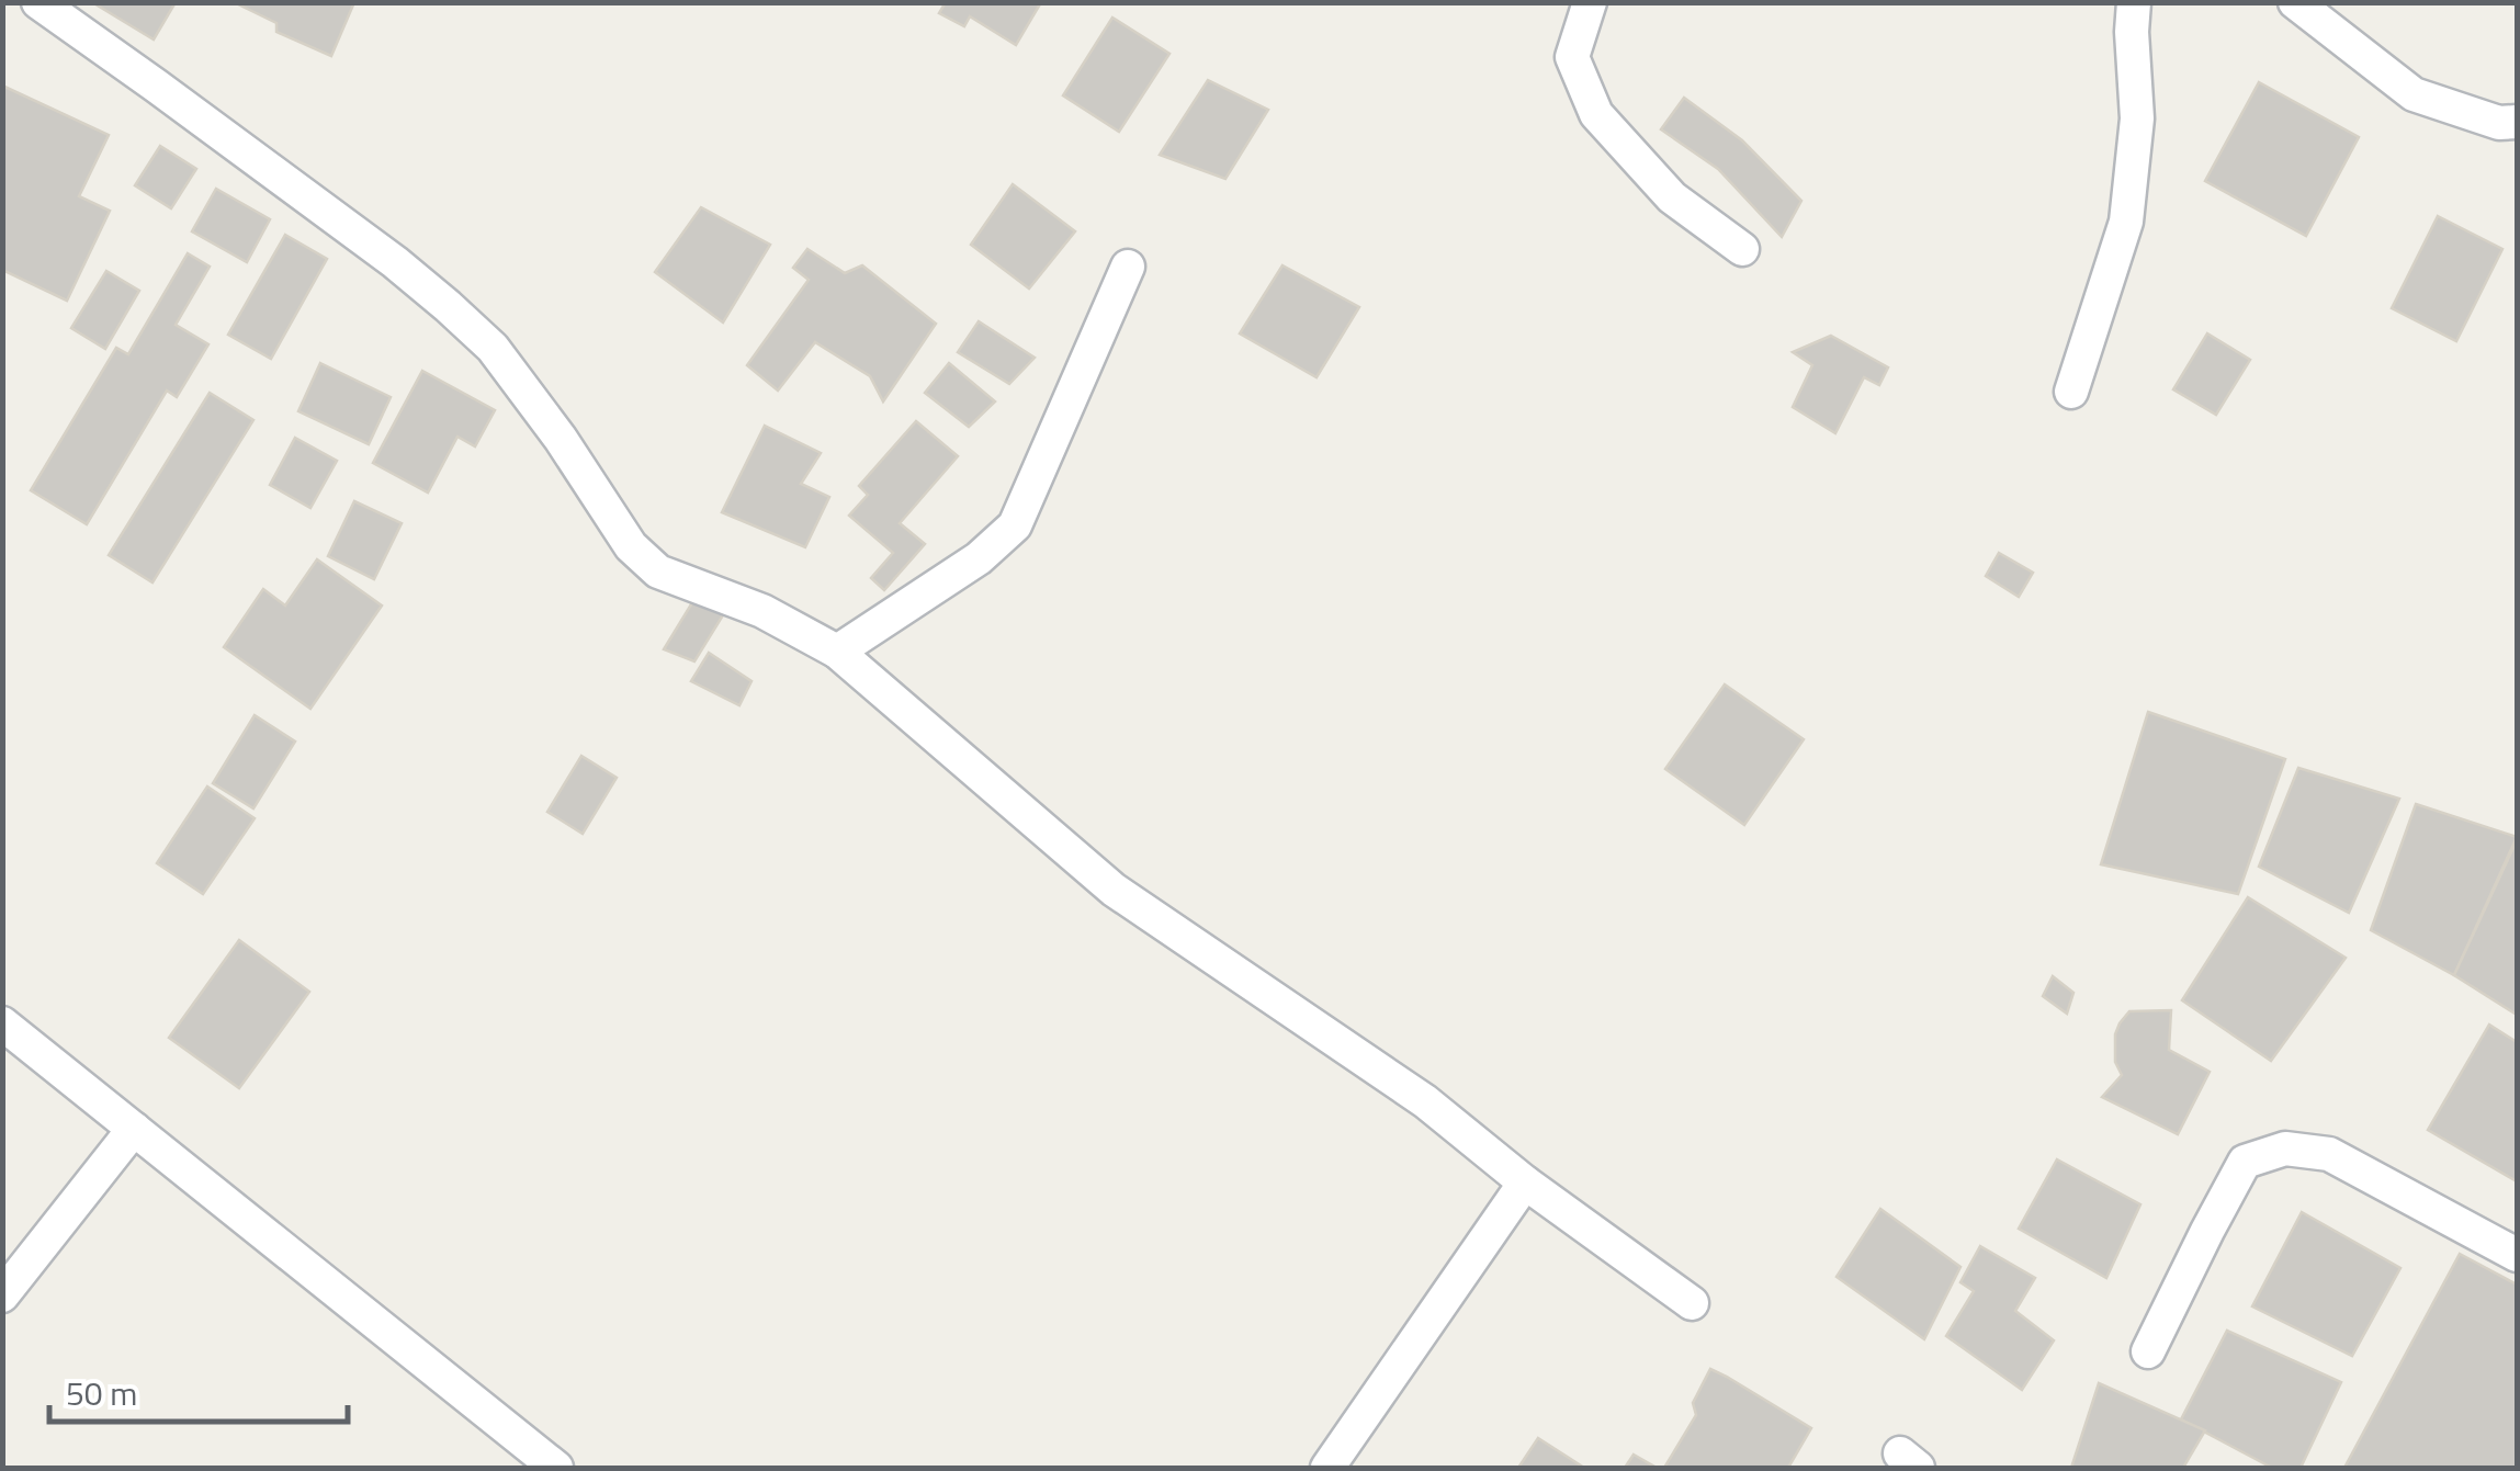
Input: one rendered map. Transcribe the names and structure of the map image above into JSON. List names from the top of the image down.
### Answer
{
  "scale_bar": "50 m"
}
